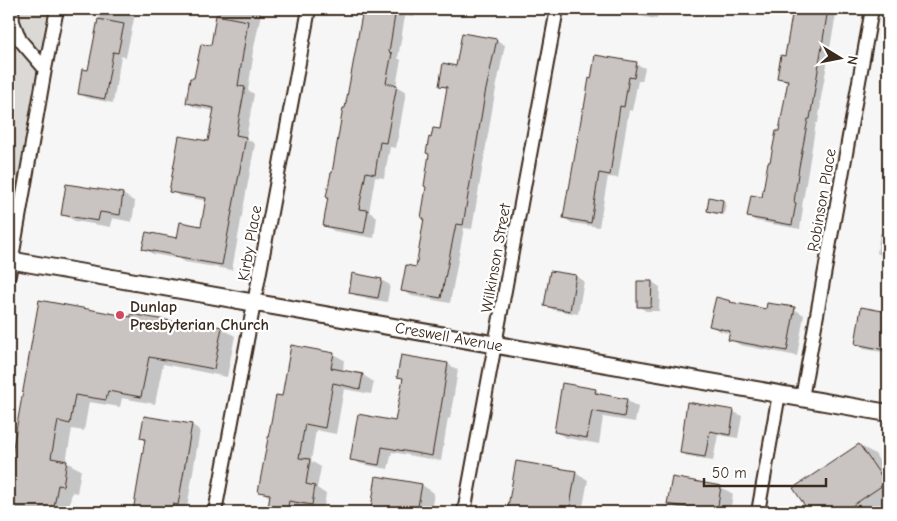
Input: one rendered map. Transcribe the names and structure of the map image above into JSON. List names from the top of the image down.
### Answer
{
  "streets": {
    "street": [
      "Robinson Place",
      "Kirby Place",
      "Wilkinson Street",
      "Creswell Avenue"
    ]
  },
  "crossings": [
    ["Robinson Place", "Creswell Avenue"],
    ["Kirby Place", "Creswell Avenue"],
    ["Wilkinson Street", "Creswell Avenue"]
  ],
  "places": ["Dunlap Presbyterian Church"],
  "scale_bar": "50 m",
  "north": "right"
}
